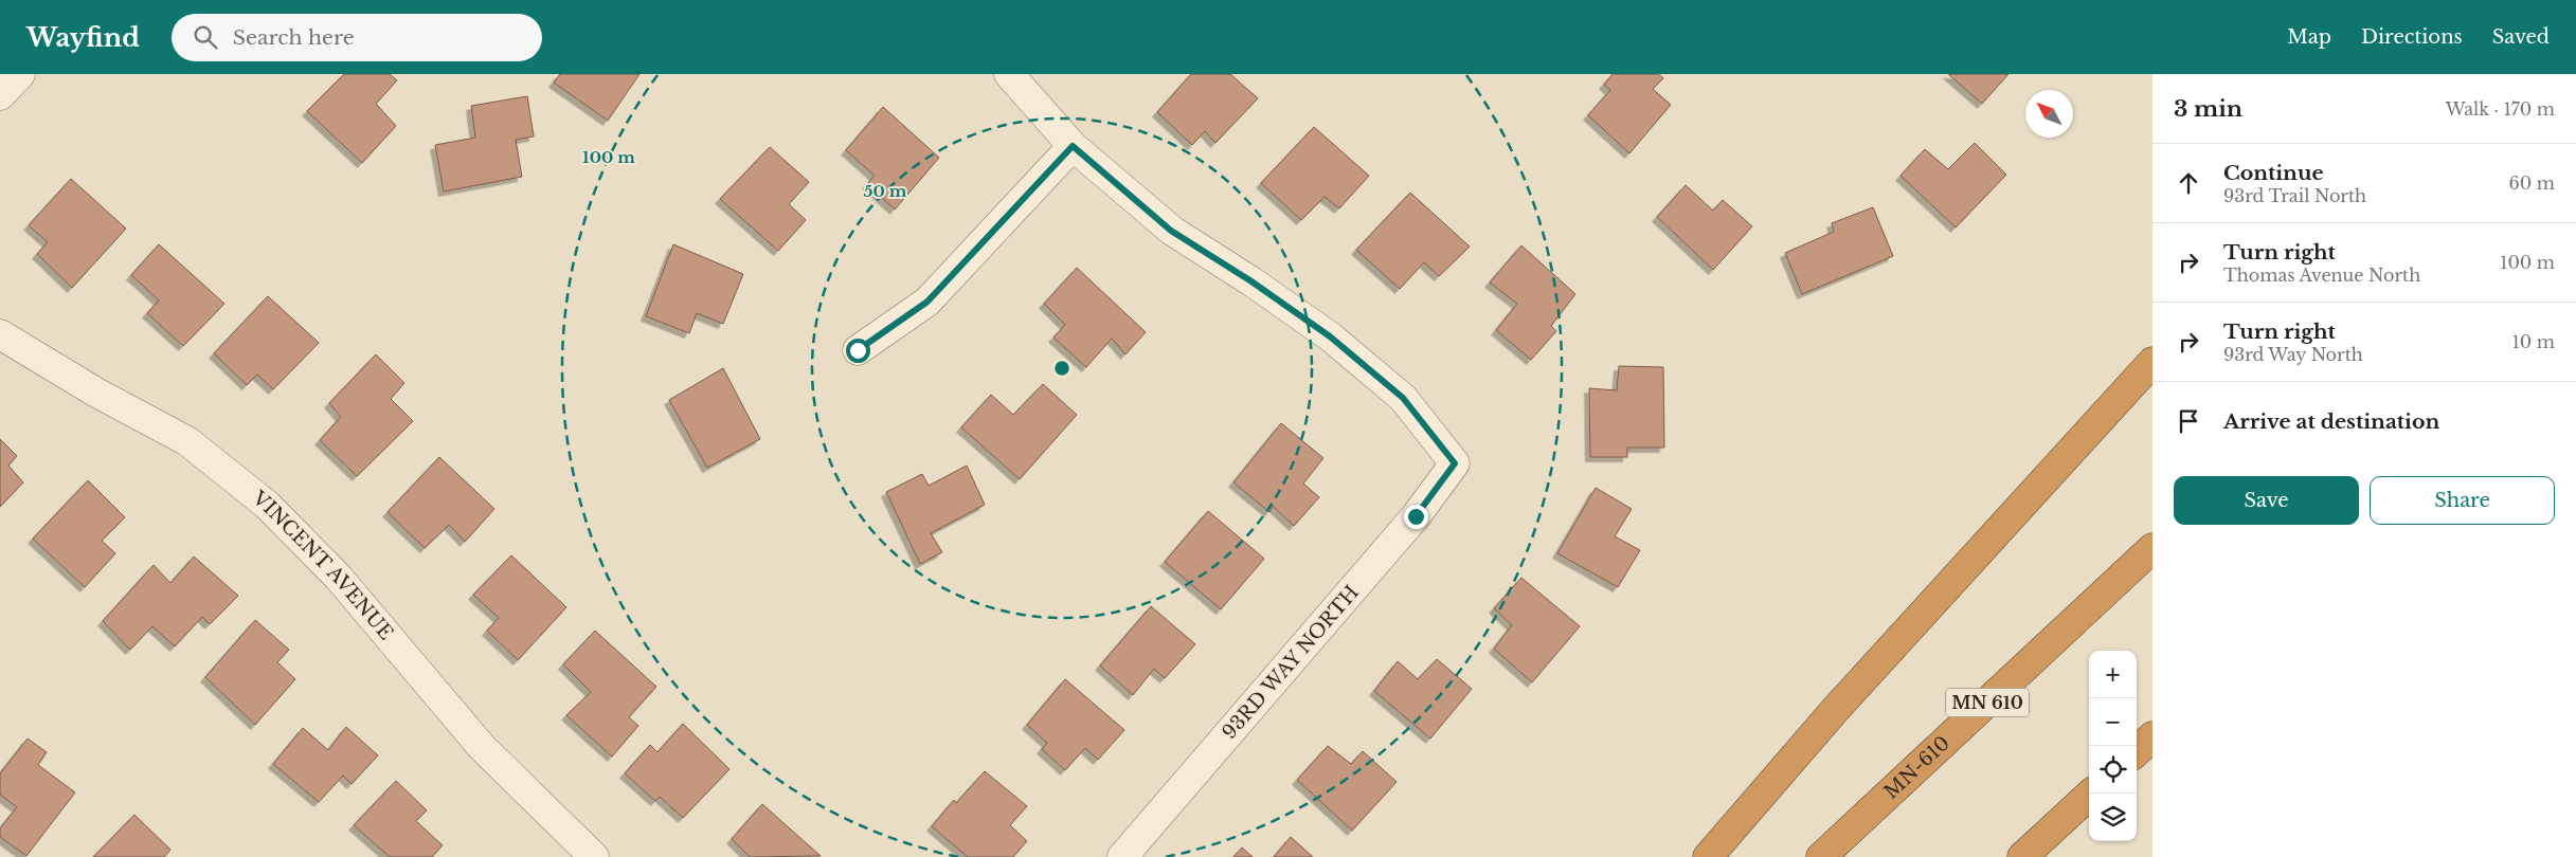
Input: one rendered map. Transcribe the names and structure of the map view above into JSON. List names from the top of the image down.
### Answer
{
  "streets": {
    "highway": ["MN 610", "MN-610"],
    "street": ["VINCENT AVENUE", "93RD WAY NORTH"]
  },
  "north": "top left",
  "page": {
    "header": "Wayfind",
    "search": "Search here",
    "nav": ["Map", "Directions", "Saved"],
    "heading": ["3 min", "Walk · 170 m"],
    "list": [
      ["Continue", "93rd Trail North", "60 m"],
      ["Turn right", "Thomas Avenue North", "100 m"],
      ["Turn right", "93rd Way North", "10 m"],
      "Arrive at destination"
    ],
    "buttons": ["Save", "Share"],
    "map_buttons": ["+", "−"]
  },
  "rings": ["100 m", "50 m"]
}
